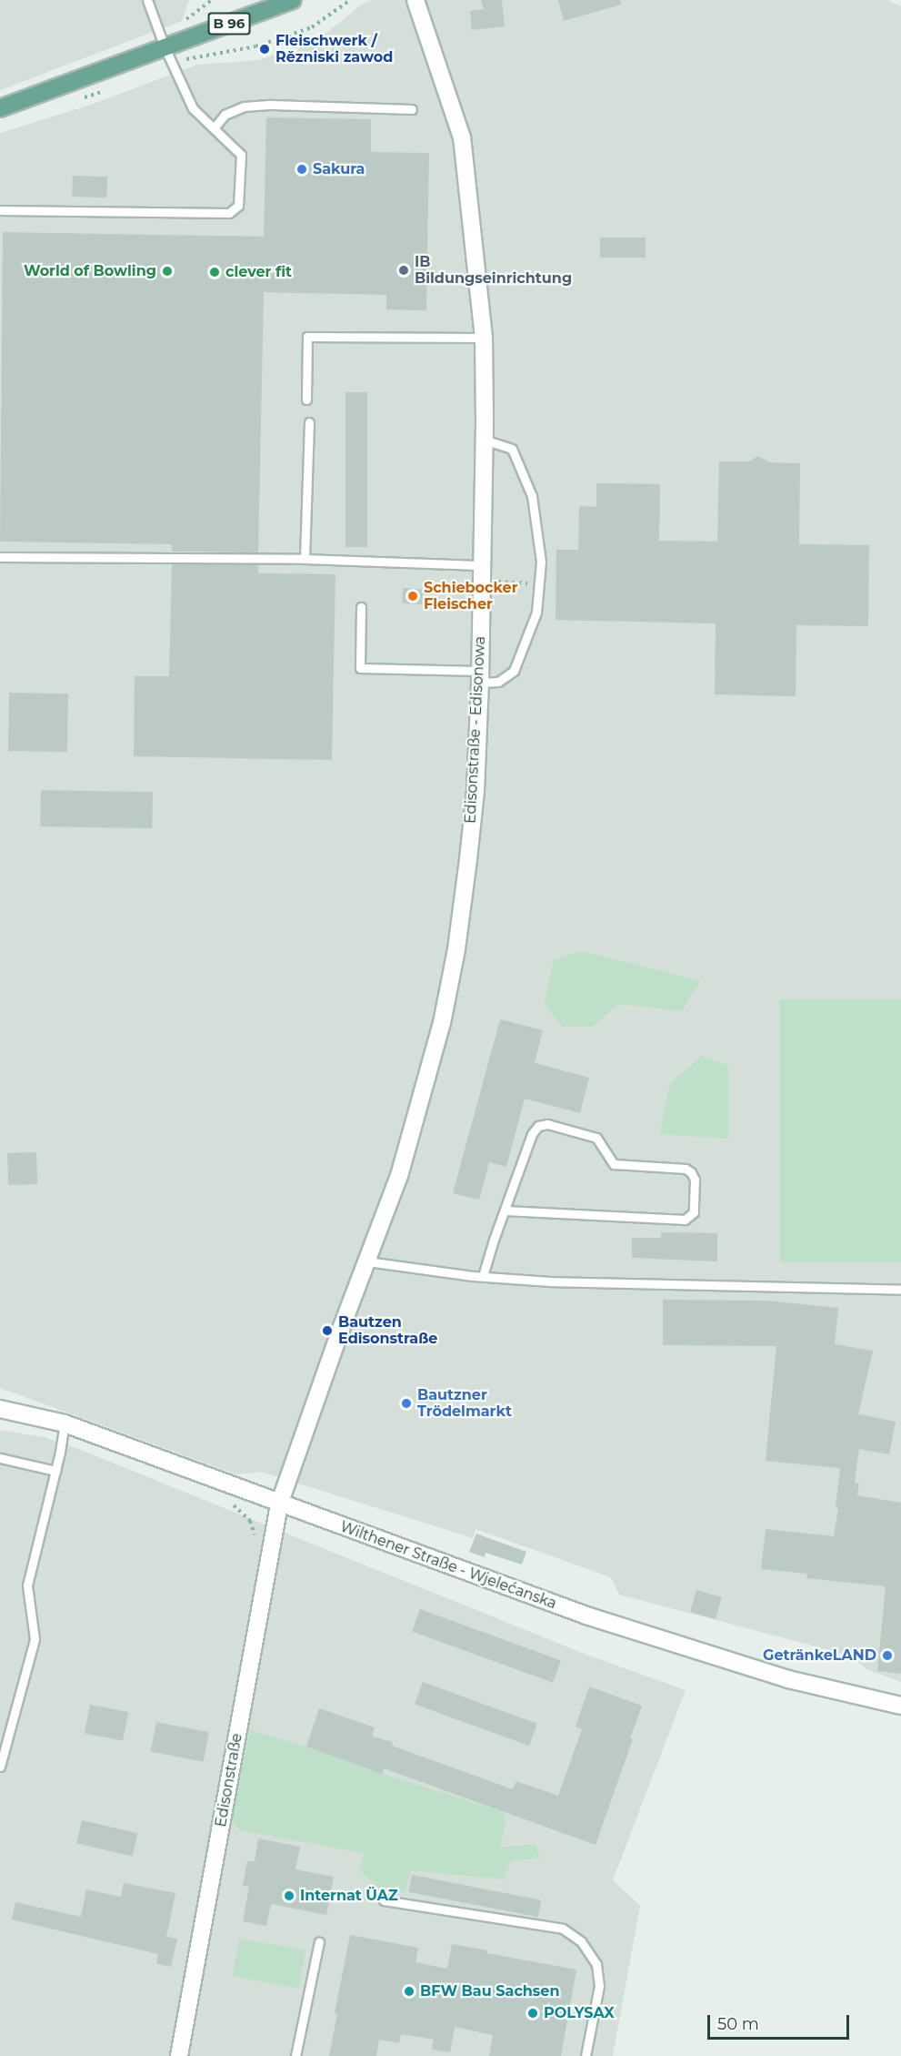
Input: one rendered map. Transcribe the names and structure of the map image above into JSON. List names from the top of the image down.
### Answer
{
  "streets": {
    "main road": ["B 96"],
    "street": ["Edisonstraße - Edisonowa", "Wilthener Straße - Wjelećanska", "Edisonstraße"]
  },
  "crossings": [
    ["Edisonstraße - Edisonowa", "Wilthener Straße - Wjelećanska"],
    ["Edisonstraße - Edisonowa", "Edisonstraße"],
    ["Wilthener Straße - Wjelećanska", "Edisonstraße"]
  ],
  "places": [
    "Fleischwerk / Rězniski zawod",
    "Sakura",
    "IB Bildungseinrichtung",
    "World of Bowling",
    "clever fit",
    "Schiebocker Fleischer",
    "Bautzen Edisonstraße",
    "Bautzner Trödelmarkt",
    "GetränkeLAND",
    "Internat ÜAZ",
    "BFW Bau Sachsen",
    "POLYSAX"
  ],
  "scale_bar": "50 m"
}
